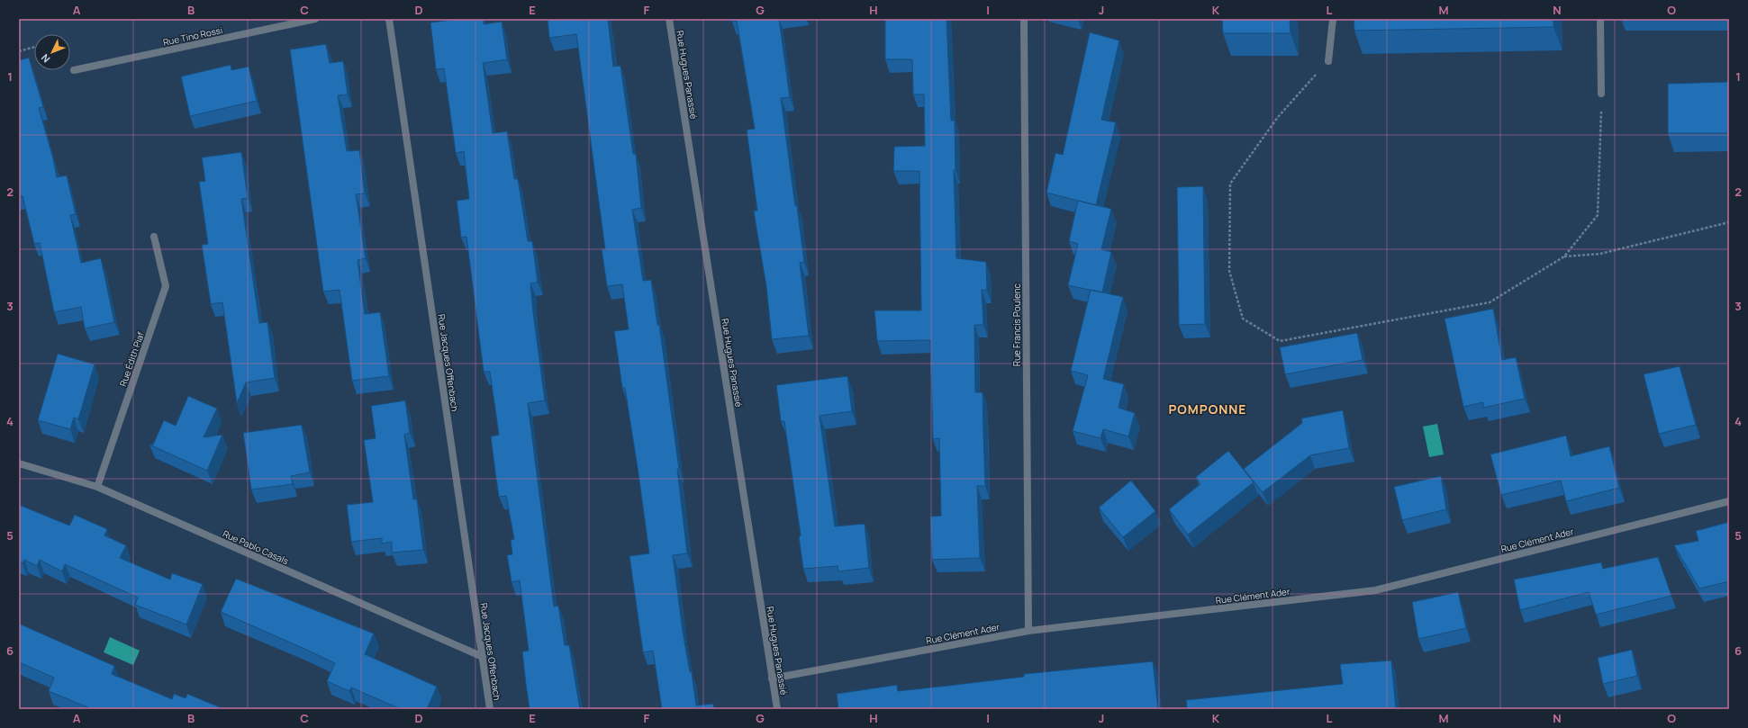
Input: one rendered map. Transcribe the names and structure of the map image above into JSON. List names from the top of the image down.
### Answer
{
  "streets": {
    "street": [
      "Rue Tino Rossi",
      "Rue Hugues Panassié",
      "Rue Francis Poulenc",
      "Rue Édith Piaf",
      "Rue Jacques Offenbach",
      "Rue Clément Ader",
      "Rue Pablo Casals"
    ]
  },
  "crossings": [
    ["Rue Hugues Panassié", "Rue Clément Ader"],
    ["Rue Francis Poulenc", "Rue Clément Ader"],
    ["Rue Édith Piaf", "Rue Pablo Casals"],
    ["Rue Jacques Offenbach", "Rue Pablo Casals"]
  ],
  "districts": ["POMPONNE"],
  "north": "bottom left",
  "grid": {
    "columns": [
      "A",
      "B",
      "C",
      "D",
      "E",
      "F",
      "G",
      "H",
      "I",
      "J",
      "K",
      "L",
      "M",
      "N",
      "O"
    ],
    "rows": [
      "1",
      "2",
      "3",
      "4",
      "5",
      "6"
    ]
  }
}
